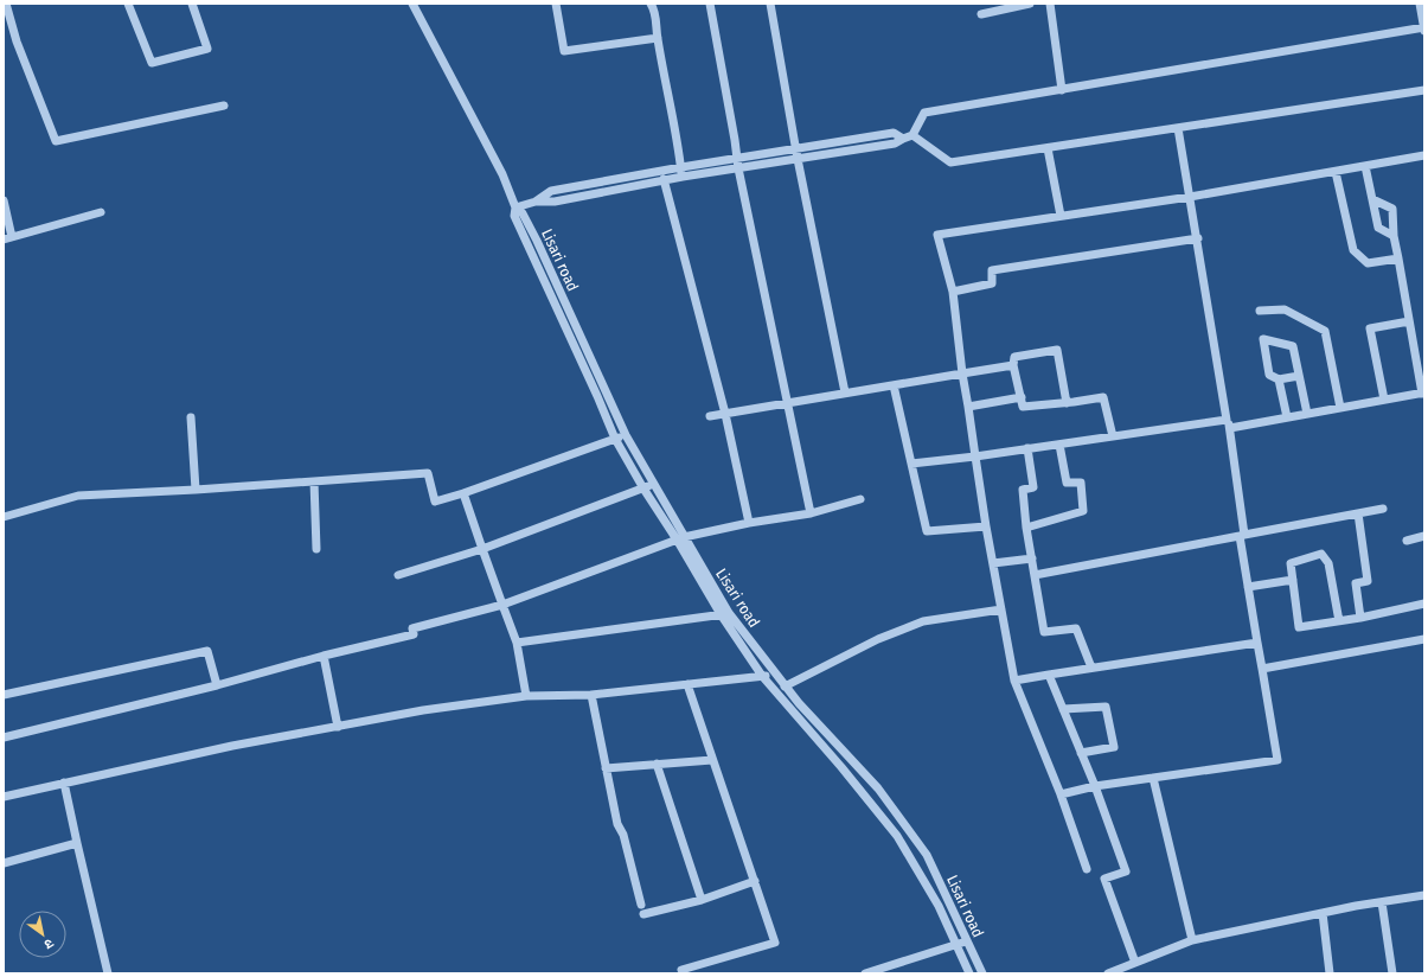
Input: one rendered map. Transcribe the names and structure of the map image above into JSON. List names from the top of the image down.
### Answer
{
  "streets": {
    "street": ["Lisari road"]
  },
  "north": "bottom right"
}
